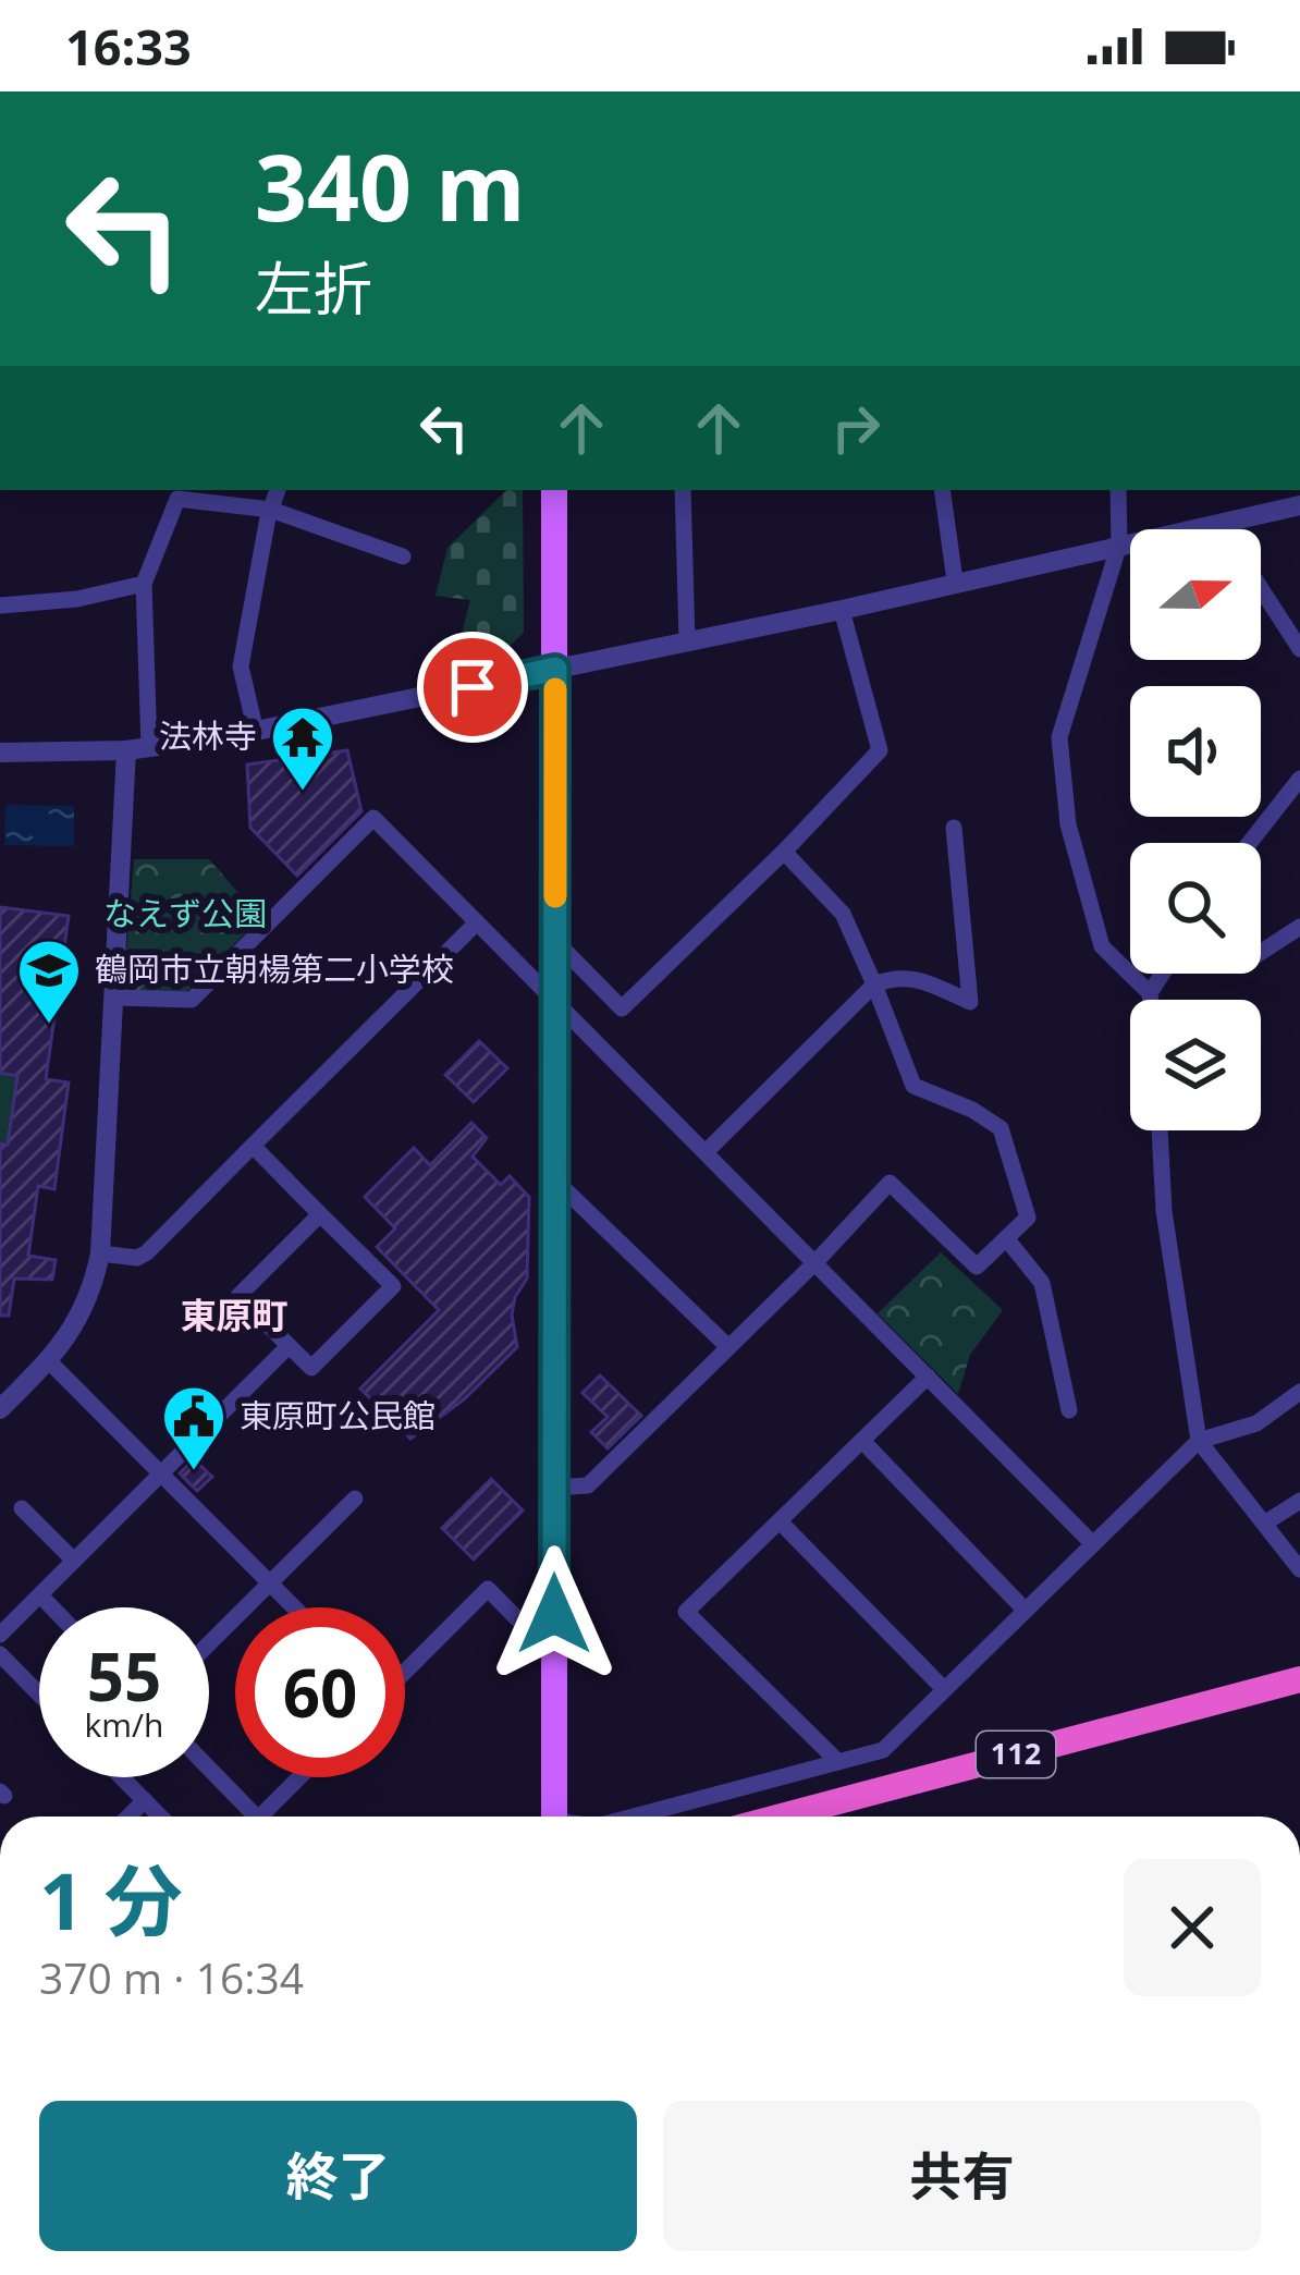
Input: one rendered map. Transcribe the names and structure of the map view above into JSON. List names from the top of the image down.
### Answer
{
  "streets": {
    "highway": ["112"]
  },
  "districts": ["東原町"],
  "parks": ["なえず公園"],
  "places": {
    "temple": ["法林寺"],
    "school or university": ["鶴岡市立朝楊第二小学校"],
    "public building": ["東原町公民館"]
  },
  "north": "right",
  "page": {
    "status": "16:33",
    "turn": ["340 m", "左折"],
    "speed": "55 km/h",
    "limit": "60",
    "heading": ["1 分", "370 m · 16:34"],
    "buttons": ["終了", "共有"]
  }
}
